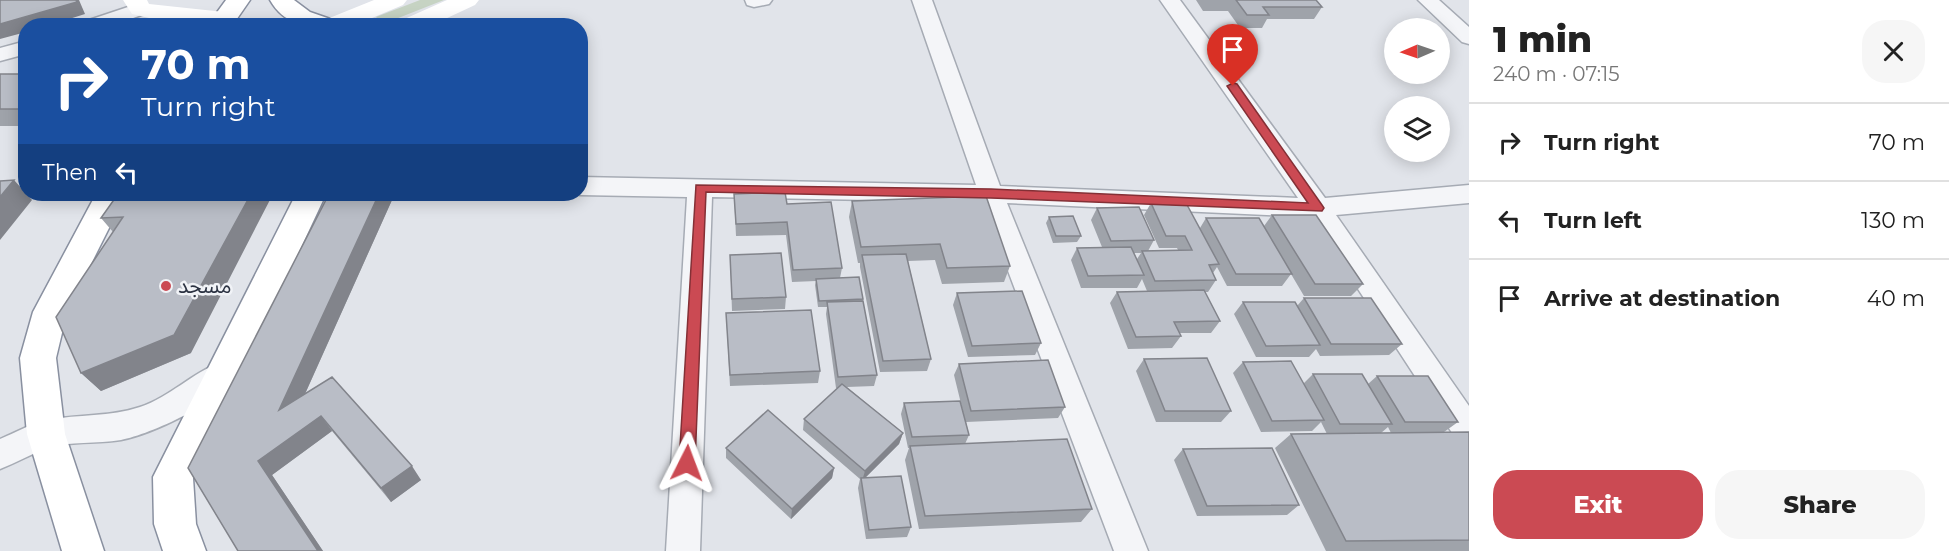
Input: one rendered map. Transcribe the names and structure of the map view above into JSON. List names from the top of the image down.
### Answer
{
  "places": ["مسجد"],
  "north": "left",
  "page": {
    "heading": ["1 min", "240 m · 07:15"],
    "turn": ["70 m", "Turn right"],
    "list": [
      {
        "name": "Turn right",
        "value": "70 m"
      },
      {
        "name": "Turn left",
        "value": "130 m"
      },
      {
        "name": "Arrive at destination",
        "value": "40 m"
      }
    ],
    "then": "Then",
    "buttons": ["Exit", "Share"]
  }
}
